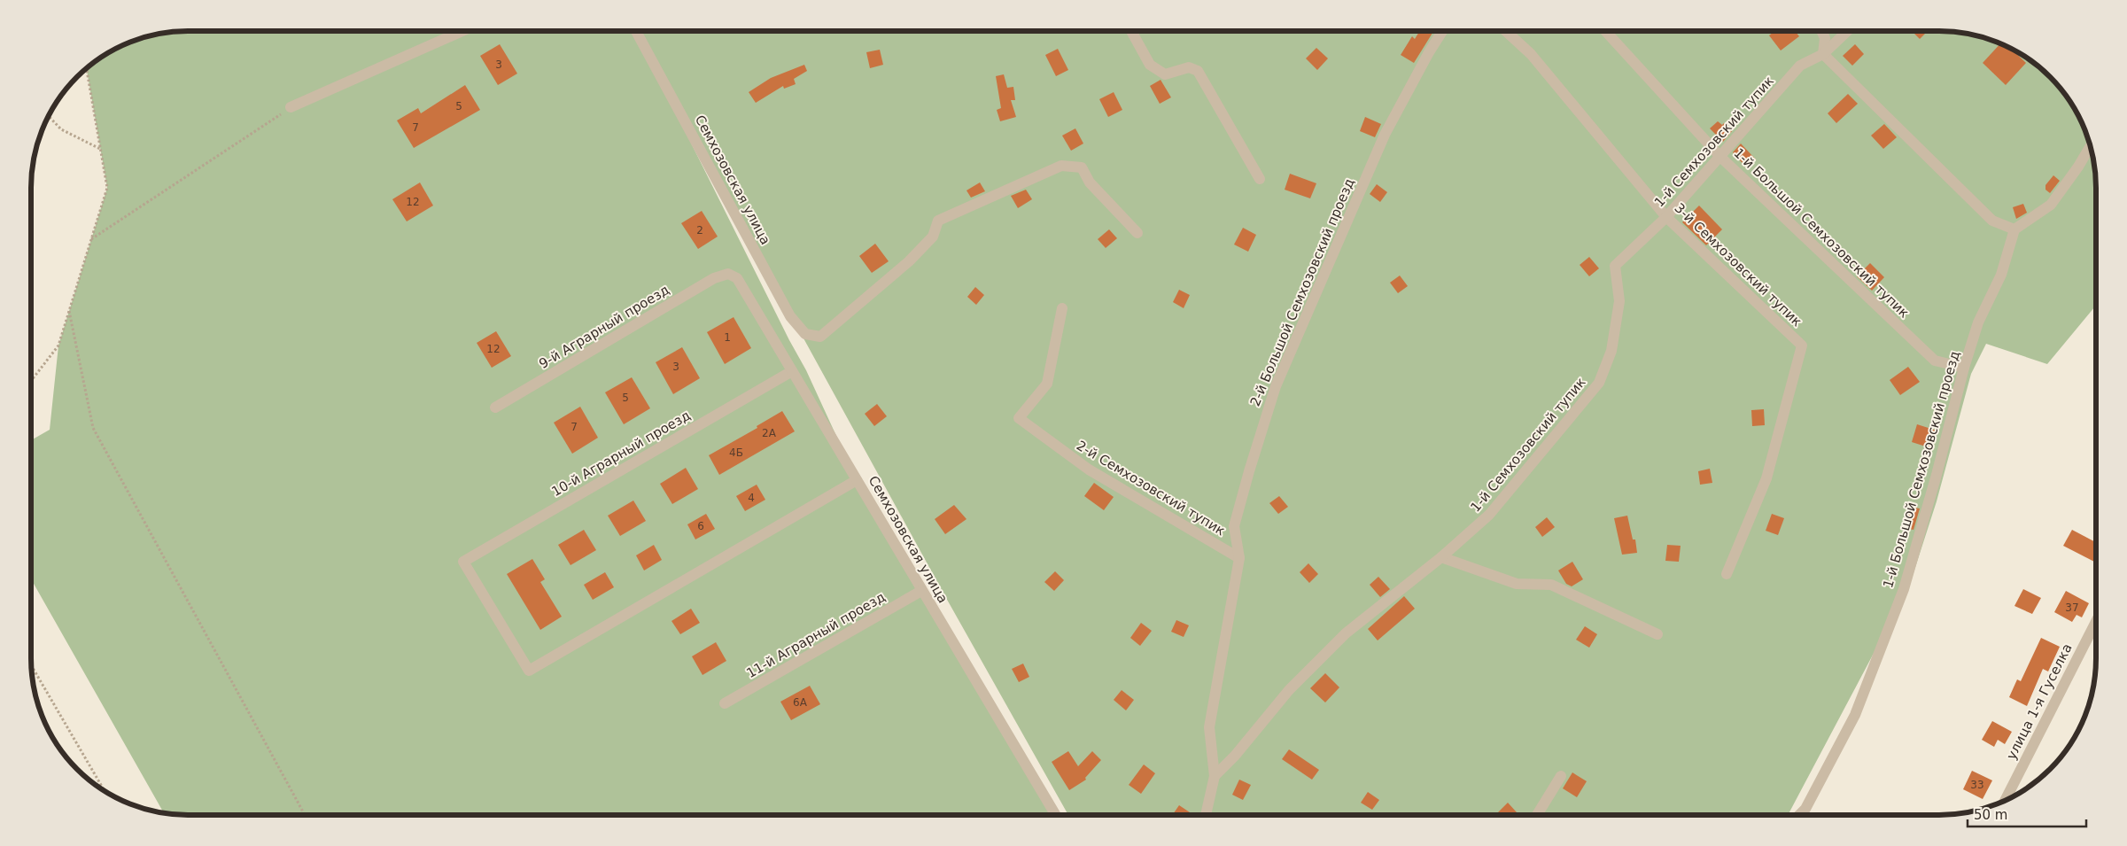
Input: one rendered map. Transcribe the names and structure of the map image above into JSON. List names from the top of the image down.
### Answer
{
  "streets": {
    "street": [
      "1-й Семхозовский тупик",
      "Семхозовская улица",
      "1-й Большой Семхозовский тупик",
      "3-й Семхозовский тупик",
      "2-й Большой Семхозовский проезд",
      "9-й Аграрный проезд",
      "10-й Аграрный проезд",
      "1-й Большой Семхозовский проезд",
      "2-й Семхозовский тупик",
      "11-й Аграрный проезд",
      "улица 1-я Гуселка"
    ]
  },
  "crossings": [
    ["1-й Семхозовский тупик", "1-й Большой Семхозовский тупик"],
    ["1-й Семхозовский тупик", "3-й Семхозовский тупик"],
    ["1-й Семхозовский тупик", "2-й Большой Семхозовский проезд"],
    ["Семхозовская улица", "9-й Аграрный проезд"],
    ["Семхозовская улица", "10-й Аграрный проезд"],
    ["Семхозовская улица", "11-й Аграрный проезд"],
    ["1-й Большой Семхозовский тупик", "1-й Большой Семхозовский проезд"],
    ["2-й Большой Семхозовский проезд", "2-й Семхозовский тупик"]
  ],
  "house_numbers": [
    "3",
    "5",
    "7",
    "12",
    "2",
    "1",
    "12",
    "3",
    "5",
    "7",
    "2А",
    "4Б",
    "4",
    "6",
    "37",
    "6А",
    "33"
  ],
  "scale_bar": "50 m"
}
